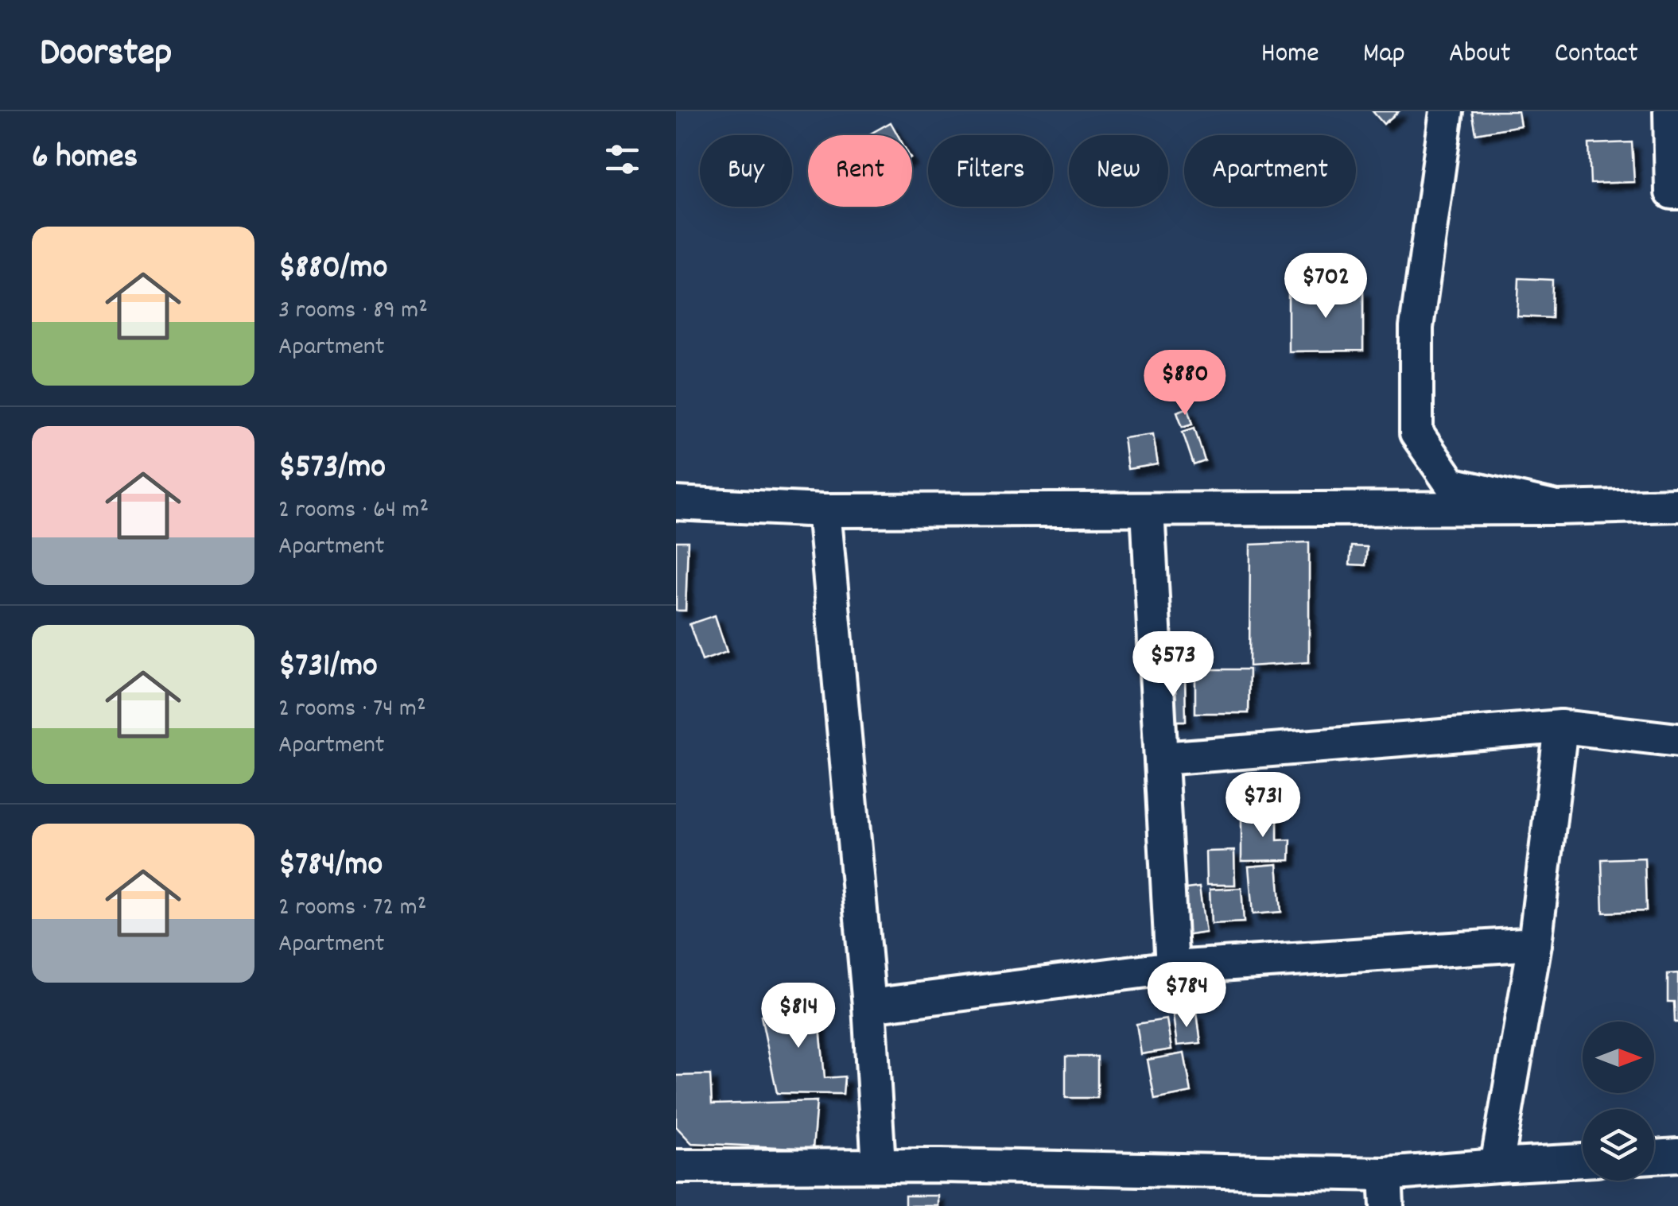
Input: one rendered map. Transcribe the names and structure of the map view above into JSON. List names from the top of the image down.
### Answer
{
  "north": "right",
  "page": {
    "header": "Doorstep",
    "nav": [
      "Home",
      "Map",
      "About",
      "Contact"
    ],
    "heading": "6 homes",
    "chip": [
      "Buy",
      "Rent",
      "Filters",
      "New",
      "Apartment"
    ],
    "list": [
      {
        "name": "$880/mo",
        "note": "3 rooms · 89 m² · Apartment"
      },
      {
        "name": "$573/mo",
        "note": "2 rooms · 64 m² · Apartment"
      },
      {
        "name": "$731/mo",
        "note": "2 rooms · 74 m² · Apartment"
      },
      {
        "name": "$784/mo",
        "note": "2 rooms · 72 m² · Apartment"
      }
    ],
    "price": [
      "$702",
      "$880",
      "$573",
      "$731",
      "$784",
      "$814"
    ]
  }
}
